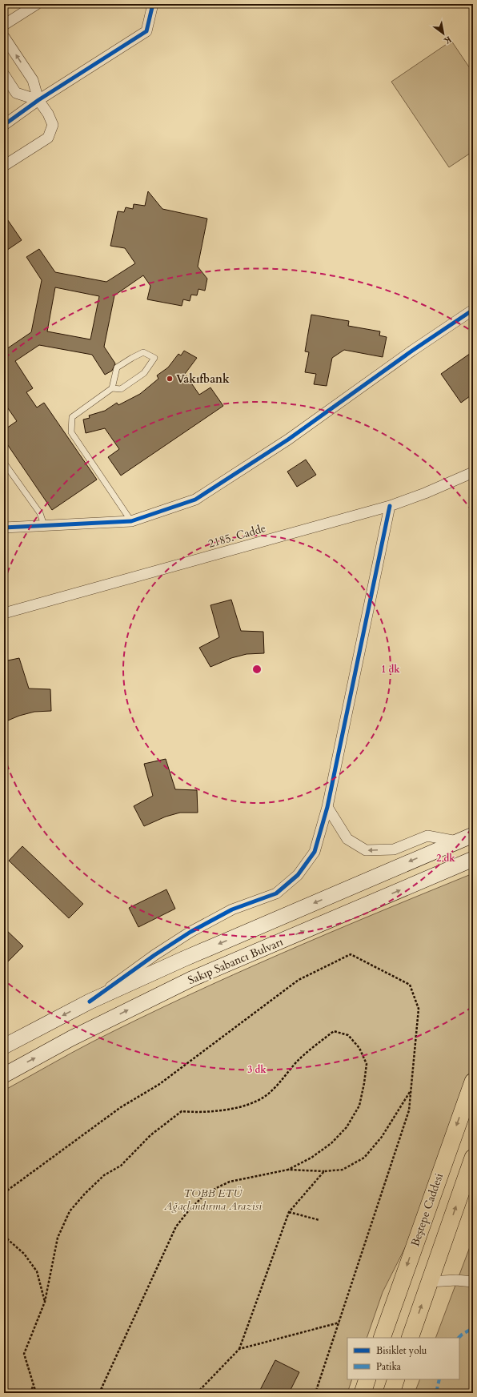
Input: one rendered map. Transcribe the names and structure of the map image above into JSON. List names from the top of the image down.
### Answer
{
  "streets": {
    "main road": ["Sakıp Sabancı Bulvarı", "Beştepe Caddesi"],
    "street": ["2185. Cadde"]
  },
  "parks": ["TOBB ETÜ Ağaçlandırma Arazisi"],
  "places": ["Vakıfbank"],
  "legend": ["Bisiklet yolu", "Patika"],
  "north": "bottom right",
  "rings": ["1 dk", "2 dk", "3 dk"]
}
